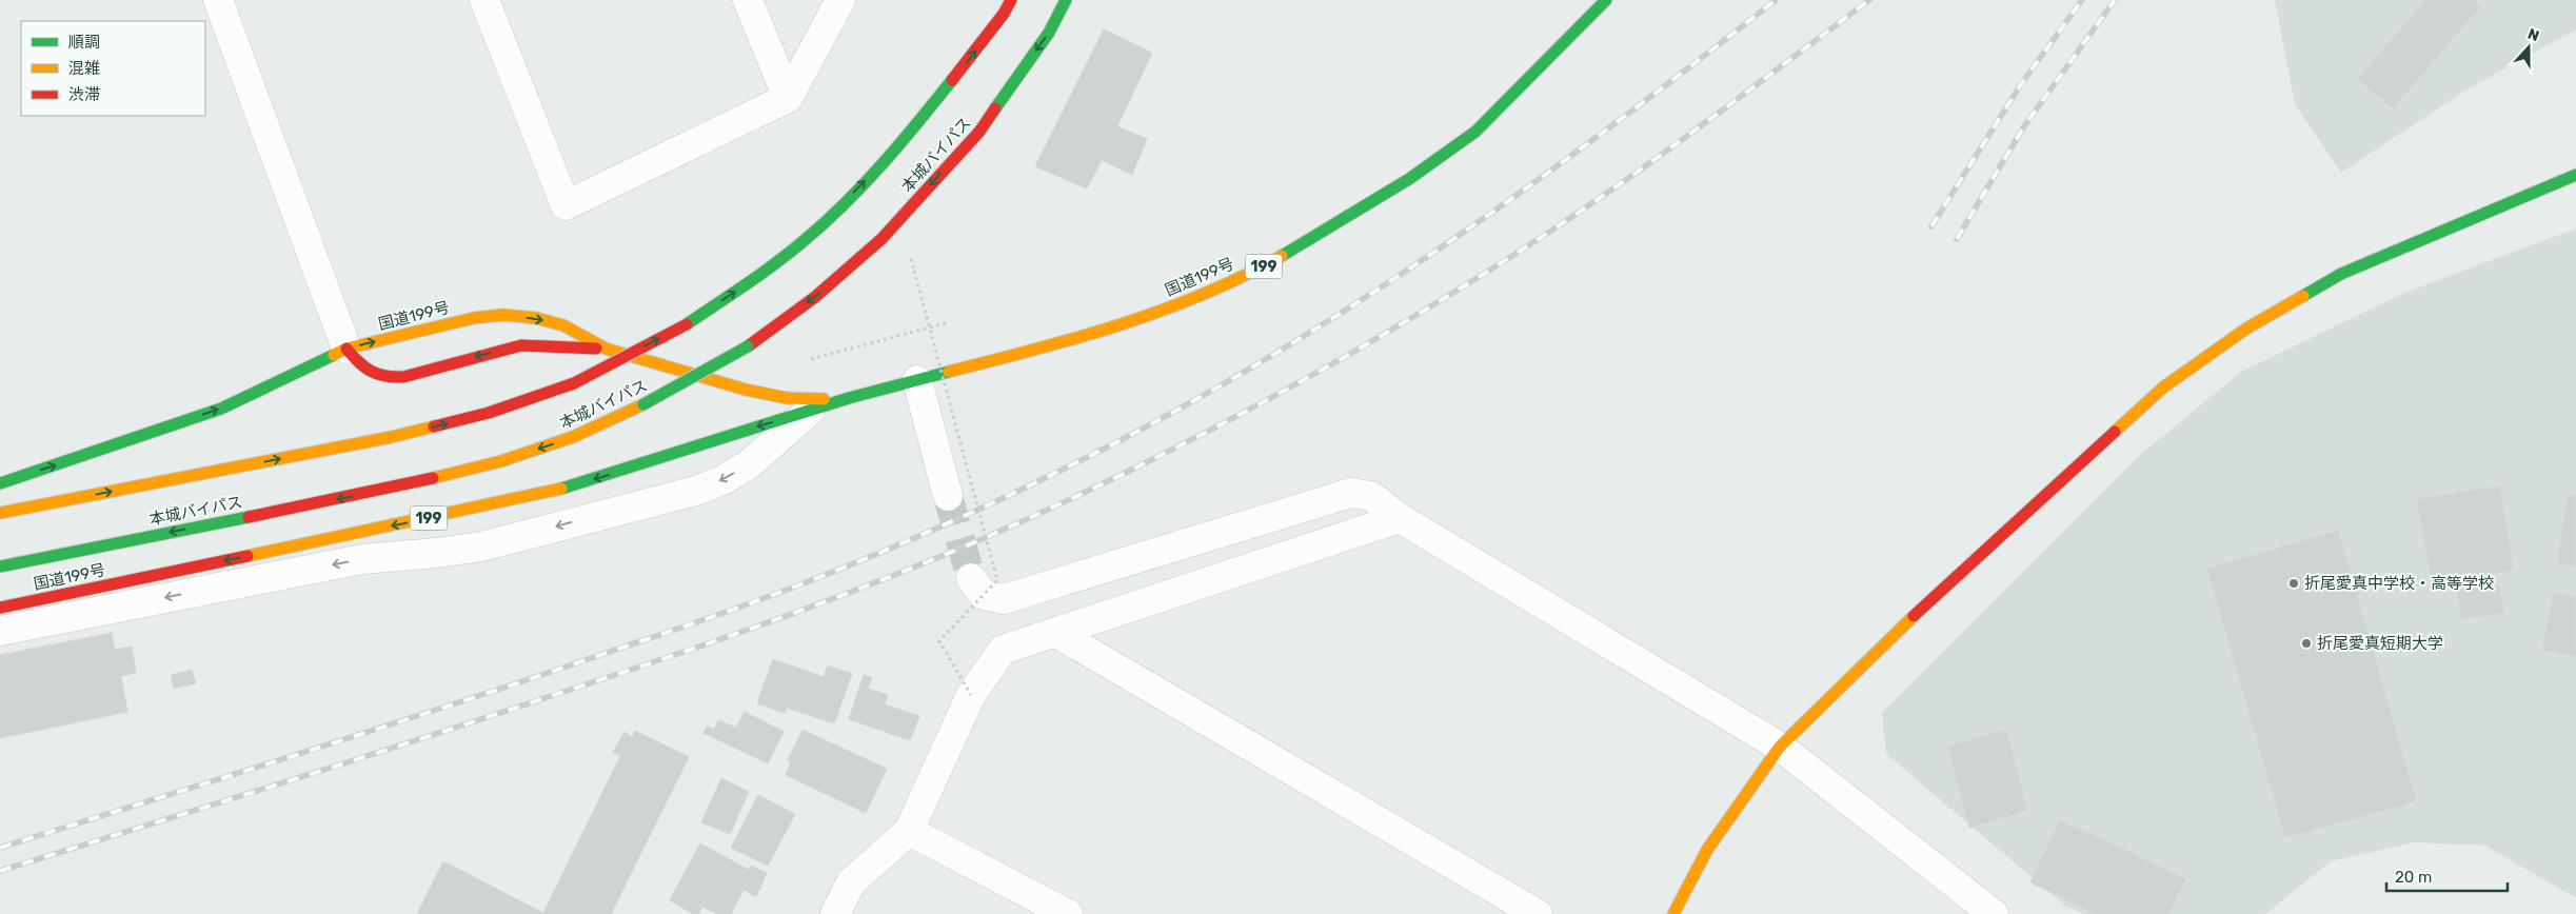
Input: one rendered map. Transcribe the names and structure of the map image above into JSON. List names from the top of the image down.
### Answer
{
  "streets": {
    "main road": ["本城バイパス", "199", "国道199号"]
  },
  "crossings": [
    ["199", "国道199号"]
  ],
  "places": ["折尾愛真中学校・高等学校", "折尾愛真短期大学"],
  "legend": ["順調", "混雑", "渋滞"],
  "scale_bar": "20 m",
  "north": "top"
}
